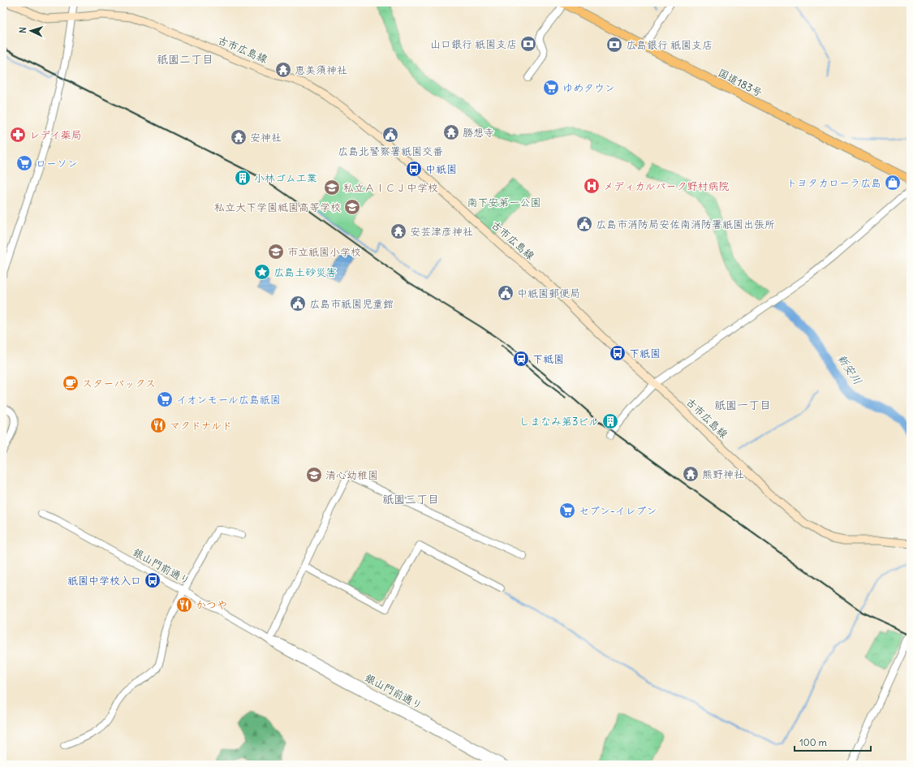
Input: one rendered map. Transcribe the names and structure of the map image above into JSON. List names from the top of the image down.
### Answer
{
  "streets": {
    "highway": ["国道183号"],
    "main road": ["古市広島線"],
    "street": ["銀山門前通り"]
  },
  "districts": ["祇園二丁目", "祇園一丁目", "祇園三丁目"],
  "water": ["新安川"],
  "parks": ["南下安第一公園"],
  "places": {
    "bank": ["山口銀行 祇園支店", "広島銀行 祇園支店"],
    "temple": [
      "恵美須神社",
      "勝想寺",
      "安神社",
      "安芸津彦神社",
      "熊野神社"
    ],
    "supermarket": [
      "ゆめタウン",
      "ローソン",
      "イオンモール広島祇園",
      "セブン-イレブン"
    ],
    "pharmacy": ["レデイ薬局"],
    "public building": [
      "広島北警察署祇園交番",
      "広島市消防局安佐南消防署祇園出張所",
      "中祇園郵便局",
      "広島市祇園児童館"
    ],
    "bus stop": ["中祇園", "下祇園", "祇園中学校入口"],
    "building": ["小林ゴム工業", "しまなみ第3ビル"],
    "shop": ["トヨタカローラ広島"],
    "hospital": ["メディカルパーク野村病院"],
    "school or university": [
      "私立ＡＩＣＪ中学校",
      "私立大下学園祗園高等学校",
      "市立祇園小学校",
      "清心幼稚園"
    ],
    "place": ["広島土砂災害"],
    "station": ["下祗園"],
    "cafe": ["スターバックス"],
    "restaurant": ["マクドナルド", "かつや"]
  },
  "scale_bar": "100 m",
  "north": "left"
}
